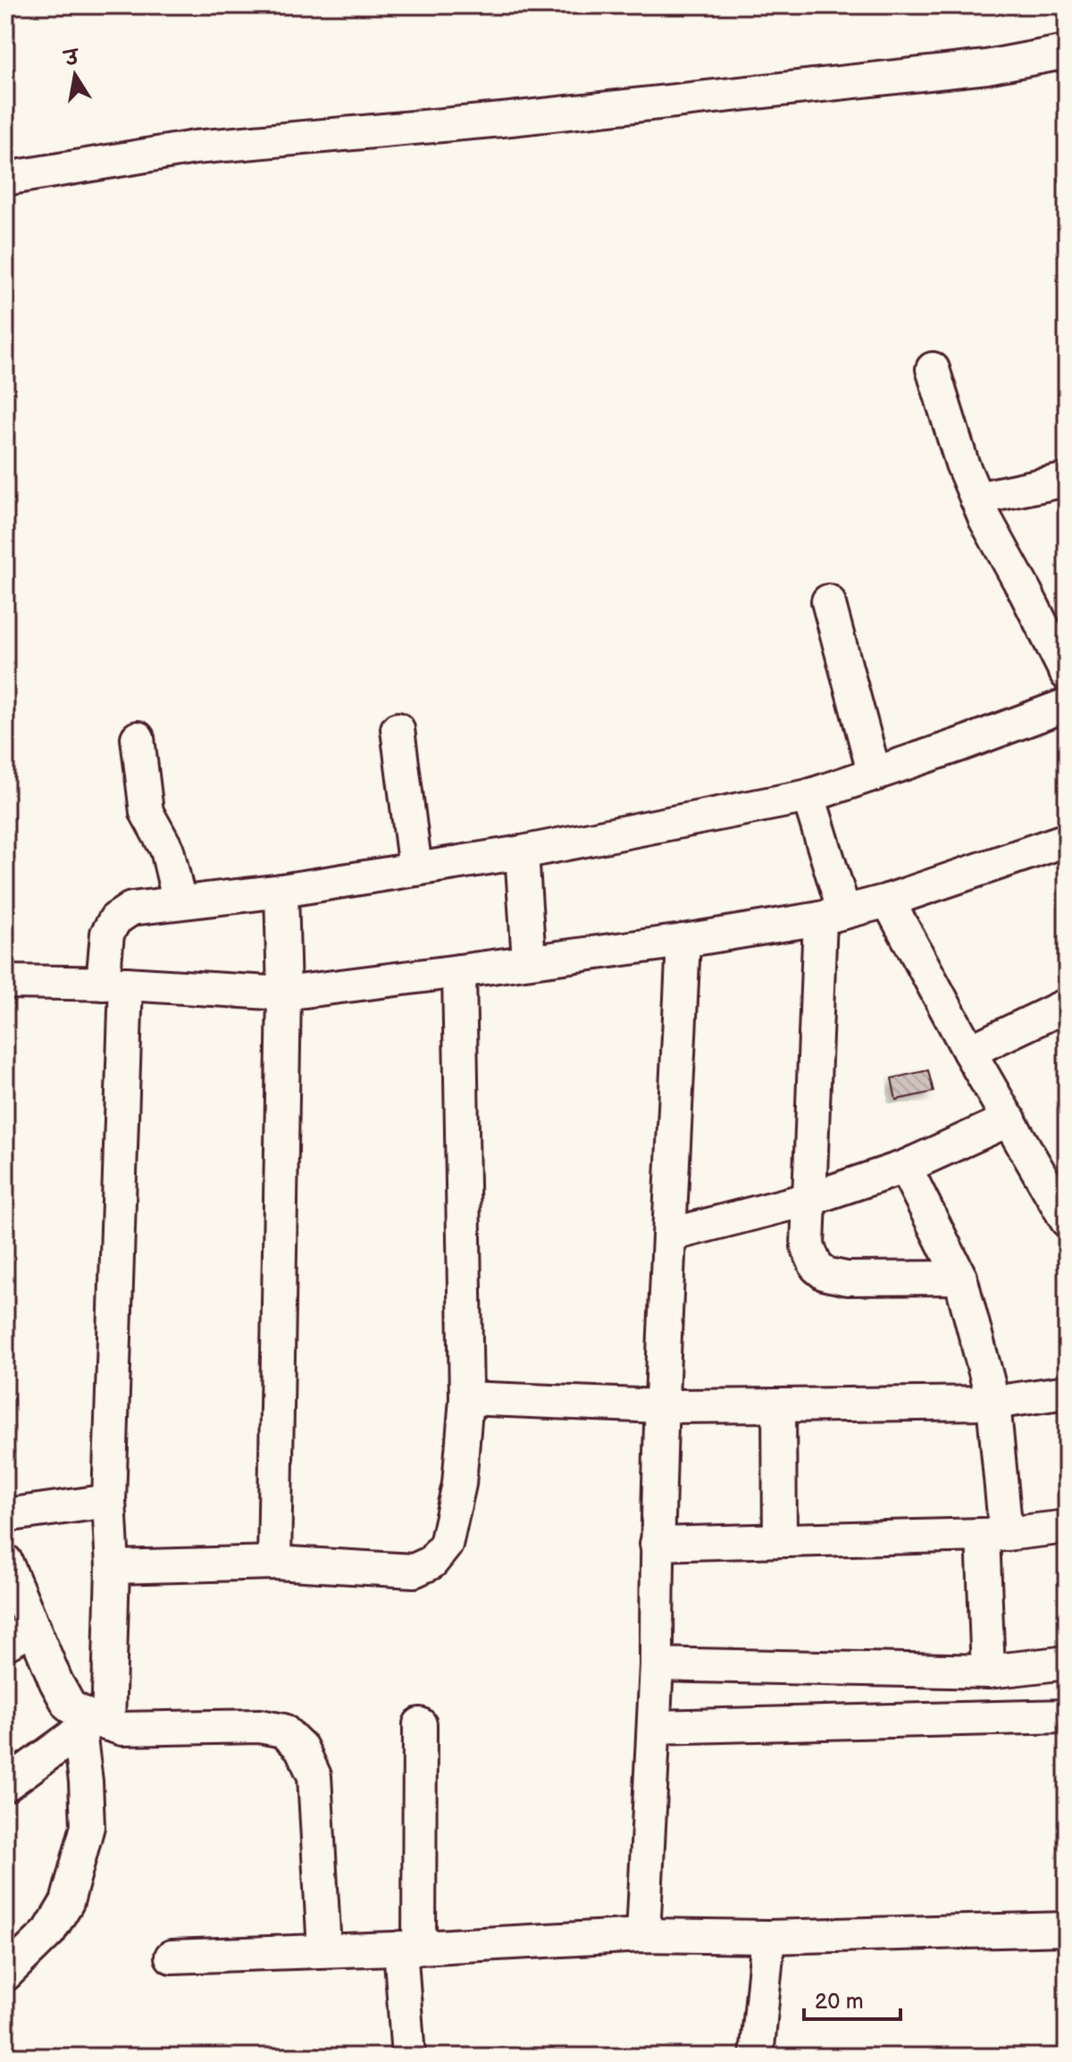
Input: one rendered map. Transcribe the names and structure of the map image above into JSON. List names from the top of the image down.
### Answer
{
  "scale_bar": "20 m",
  "north": "top"
}
